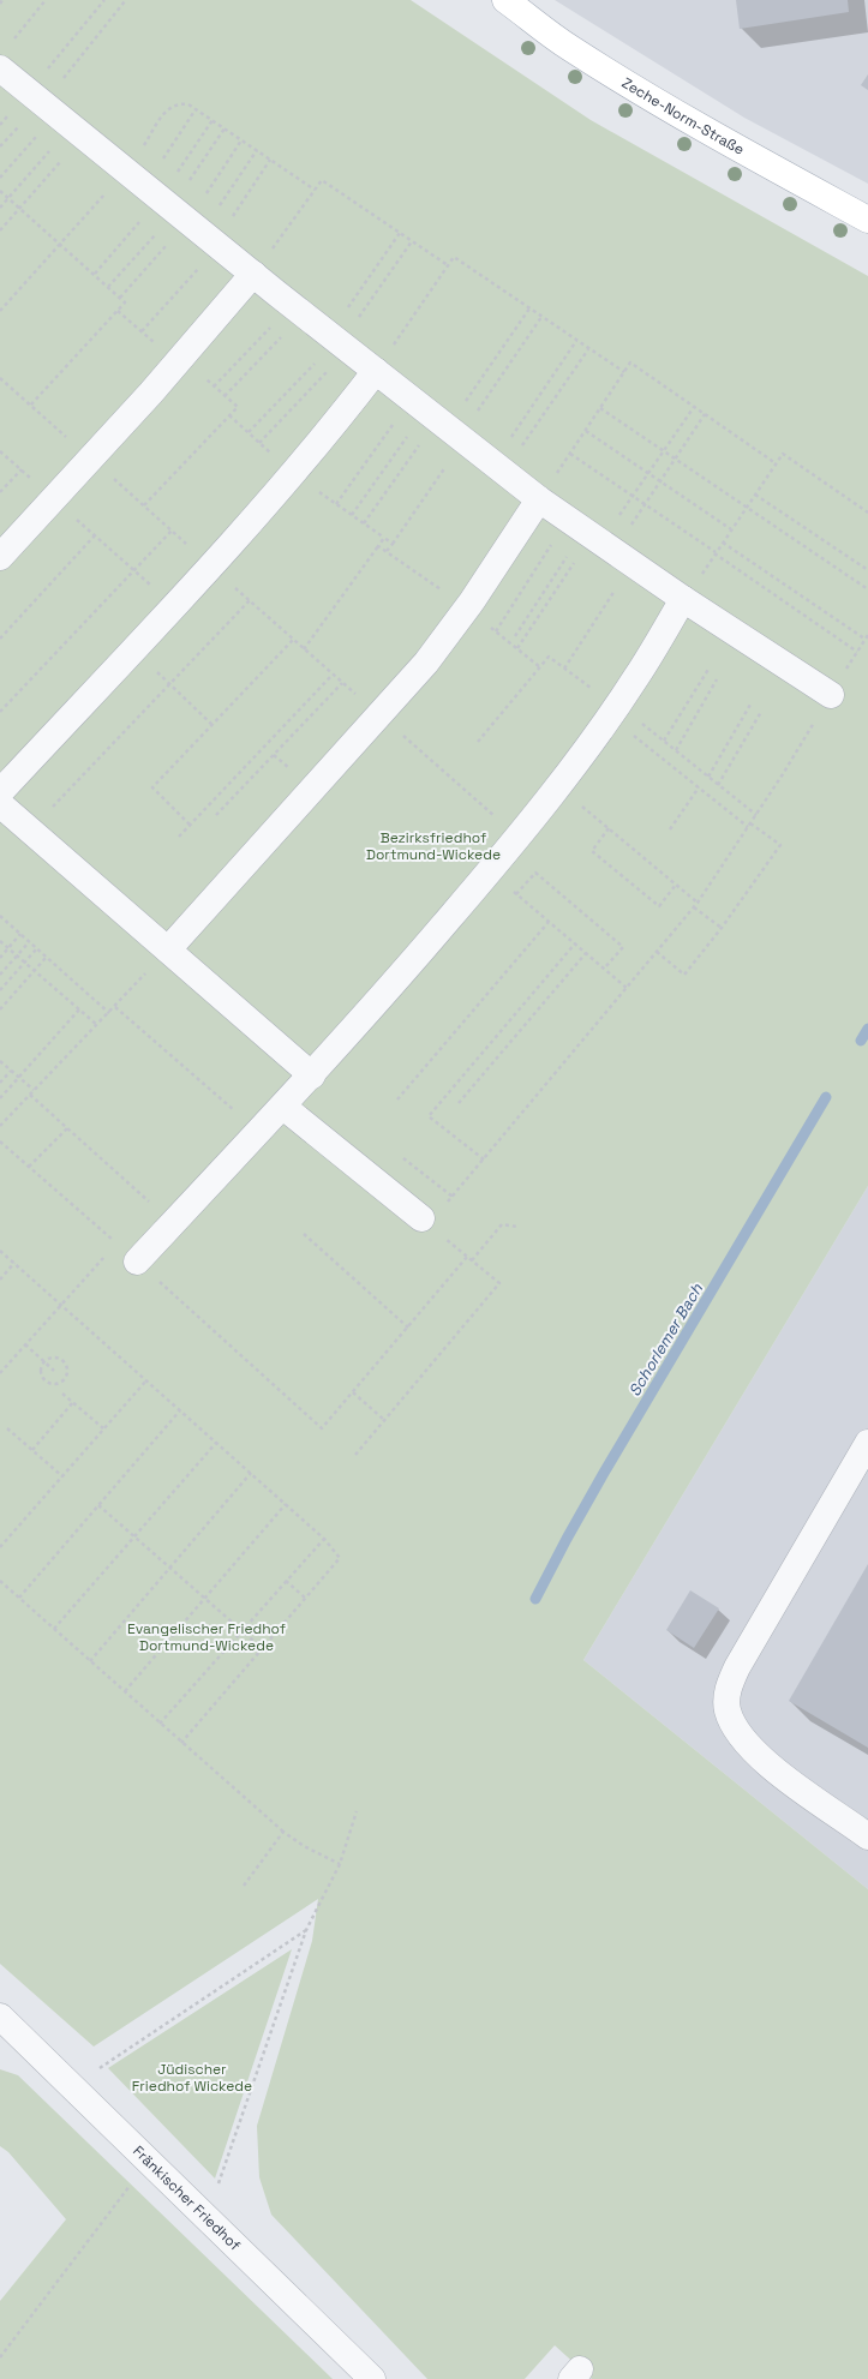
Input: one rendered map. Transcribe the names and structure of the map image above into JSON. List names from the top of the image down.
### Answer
{
  "streets": {
    "main road": ["Zeche-Norm-Straße"],
    "street": ["Fränkischer Friedhof"]
  },
  "water": ["Schorlemer Bach"],
  "parks": ["Bezirksfriedhof Dortmund-Wickede", "Evangelischer Friedhof Dortmund-Wickede", "Jüdischer Friedhof Wickede"]
}
